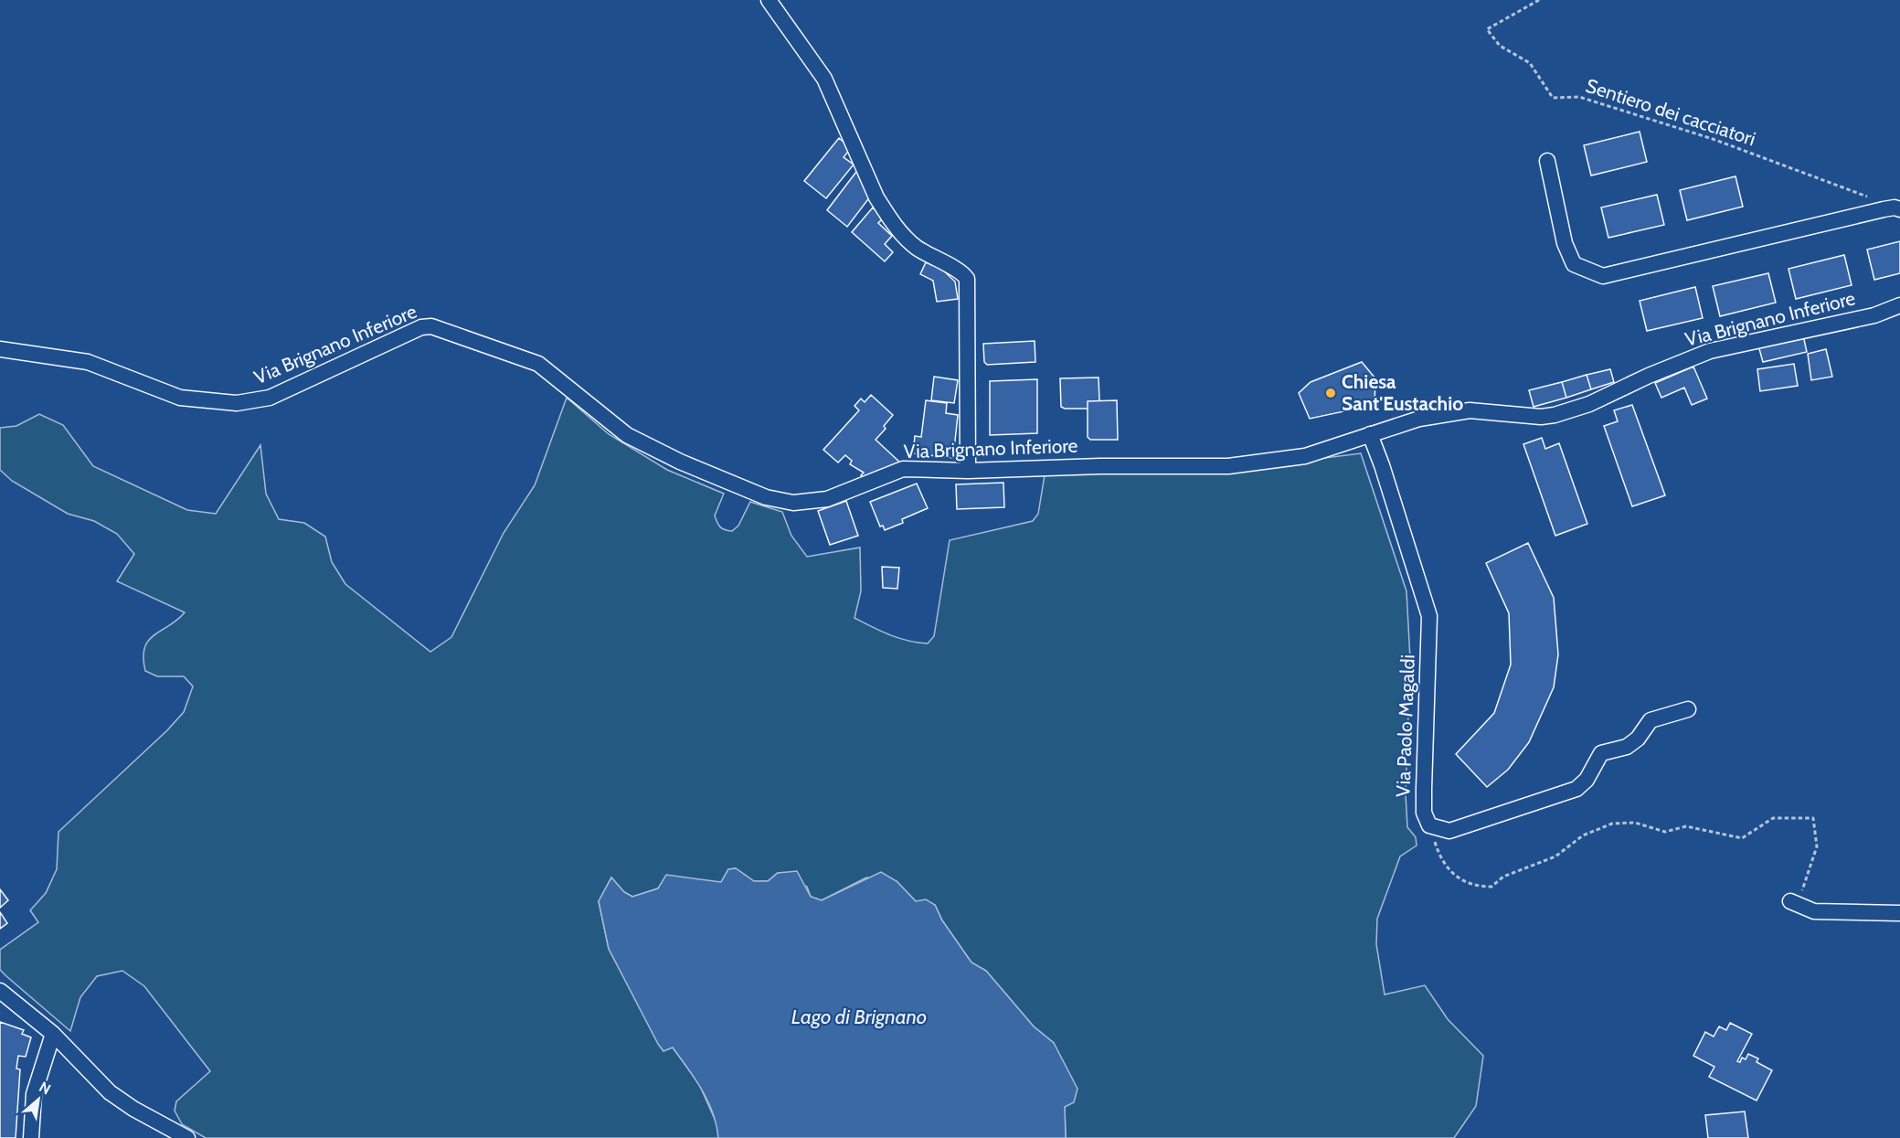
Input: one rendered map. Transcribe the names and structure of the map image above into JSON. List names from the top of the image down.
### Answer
{
  "streets": {
    "street": ["Via Brignano Inferiore", "Via Paolo Magaldi"],
    "path": ["Sentiero dei cacciatori"]
  },
  "crossings": [
    ["Via Brignano Inferiore", "Via Paolo Magaldi"]
  ],
  "water": ["Lago di Brignano"],
  "places": ["Chiesa Sant'Eustachio"],
  "north": "top right"
}
